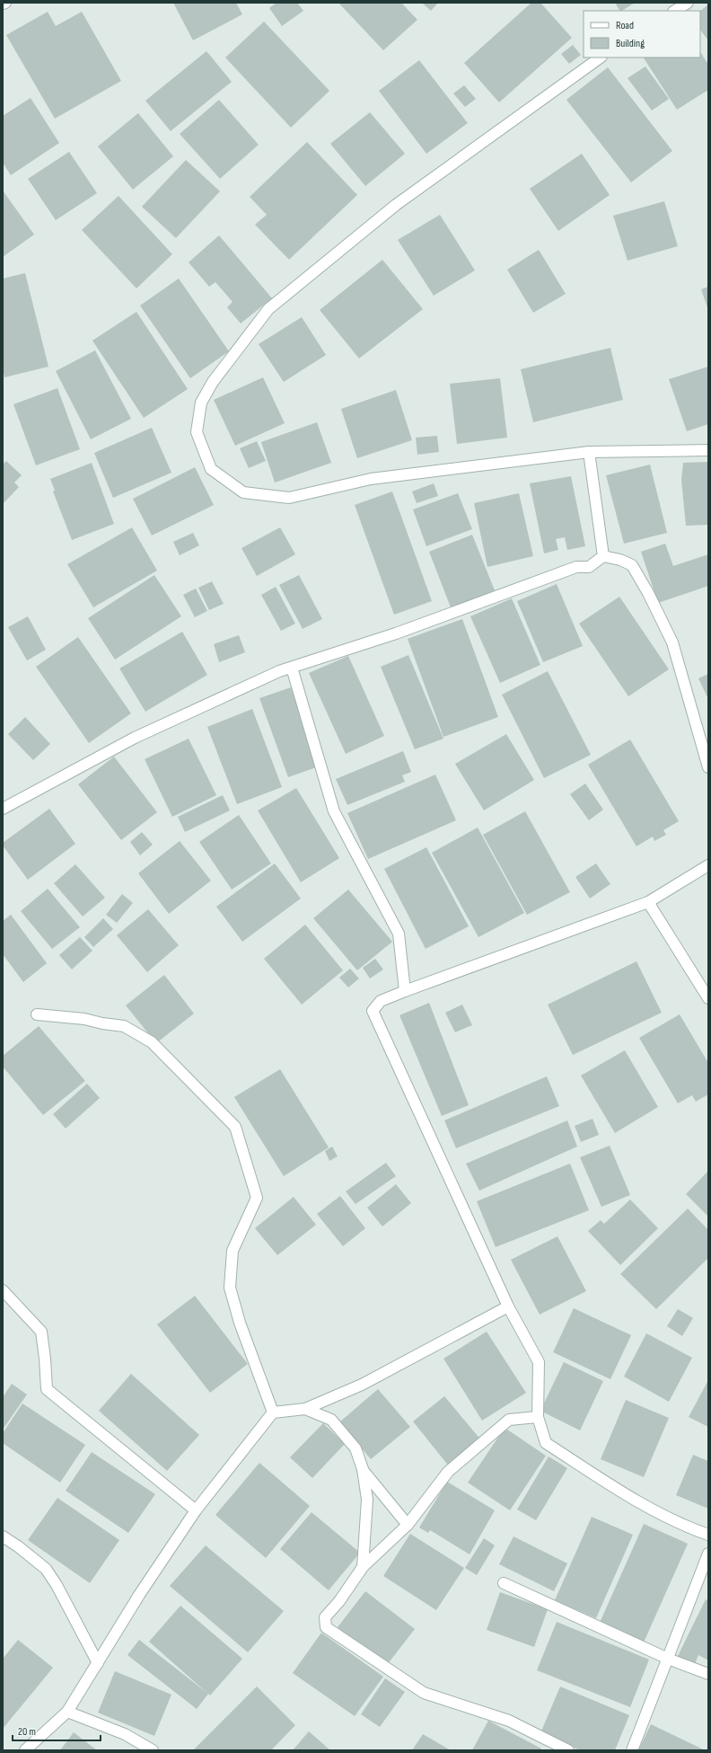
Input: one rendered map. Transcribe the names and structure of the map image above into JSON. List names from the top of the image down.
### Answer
{
  "legend": ["Road", "Building"],
  "scale_bar": "20 m"
}
